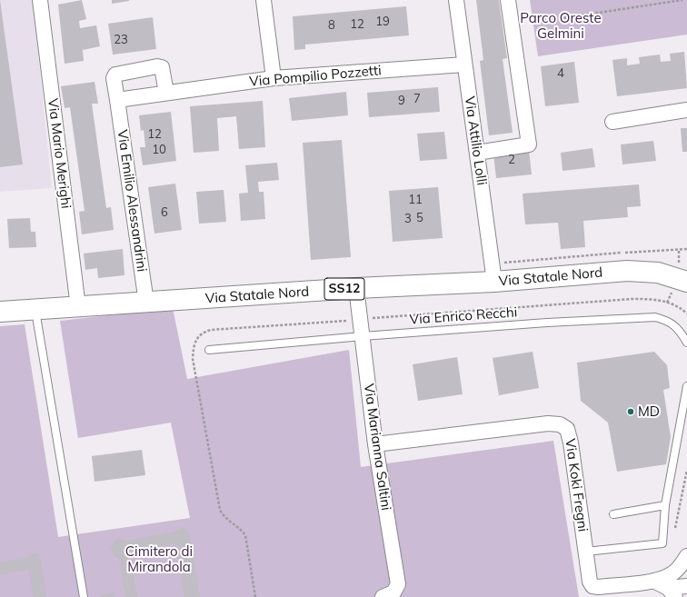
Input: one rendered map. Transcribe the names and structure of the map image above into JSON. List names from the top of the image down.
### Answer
{
  "streets": {
    "main road": ["Via Statale Nord", "SS12"],
    "street": [
      "Via Pompilio Pozzetti",
      "Via Attilio Lolli",
      "Via Mario Merighi",
      "Via Emilio Alessandrini",
      "Via Marianna Saltini",
      "Via Koki Fregni"
    ],
    "lane": ["Via Enrico Recchi"]
  },
  "crossings": [
    ["Via Pompilio Pozzetti", "Via Attilio Lolli"],
    ["Via Pompilio Pozzetti", "Via Emilio Alessandrini"],
    ["Via Attilio Lolli", "Via Statale Nord"],
    ["Via Mario Merighi", "Via Statale Nord"],
    ["Via Emilio Alessandrini", "Via Statale Nord"],
    ["Via Statale Nord", "Via Marianna Saltini"],
    ["Via Enrico Recchi", "Via Marianna Saltini"],
    ["Via Marianna Saltini", "Via Koki Fregni"]
  ],
  "parks": ["Parco Oreste Gelmini", "Cimitero di Mirandola"],
  "places": ["MD"],
  "house_numbers": [
    "19",
    "12",
    "8",
    "23",
    "4",
    "7",
    "9",
    "12",
    "10",
    "2",
    "11",
    "6",
    "5",
    "3"
  ]
}
